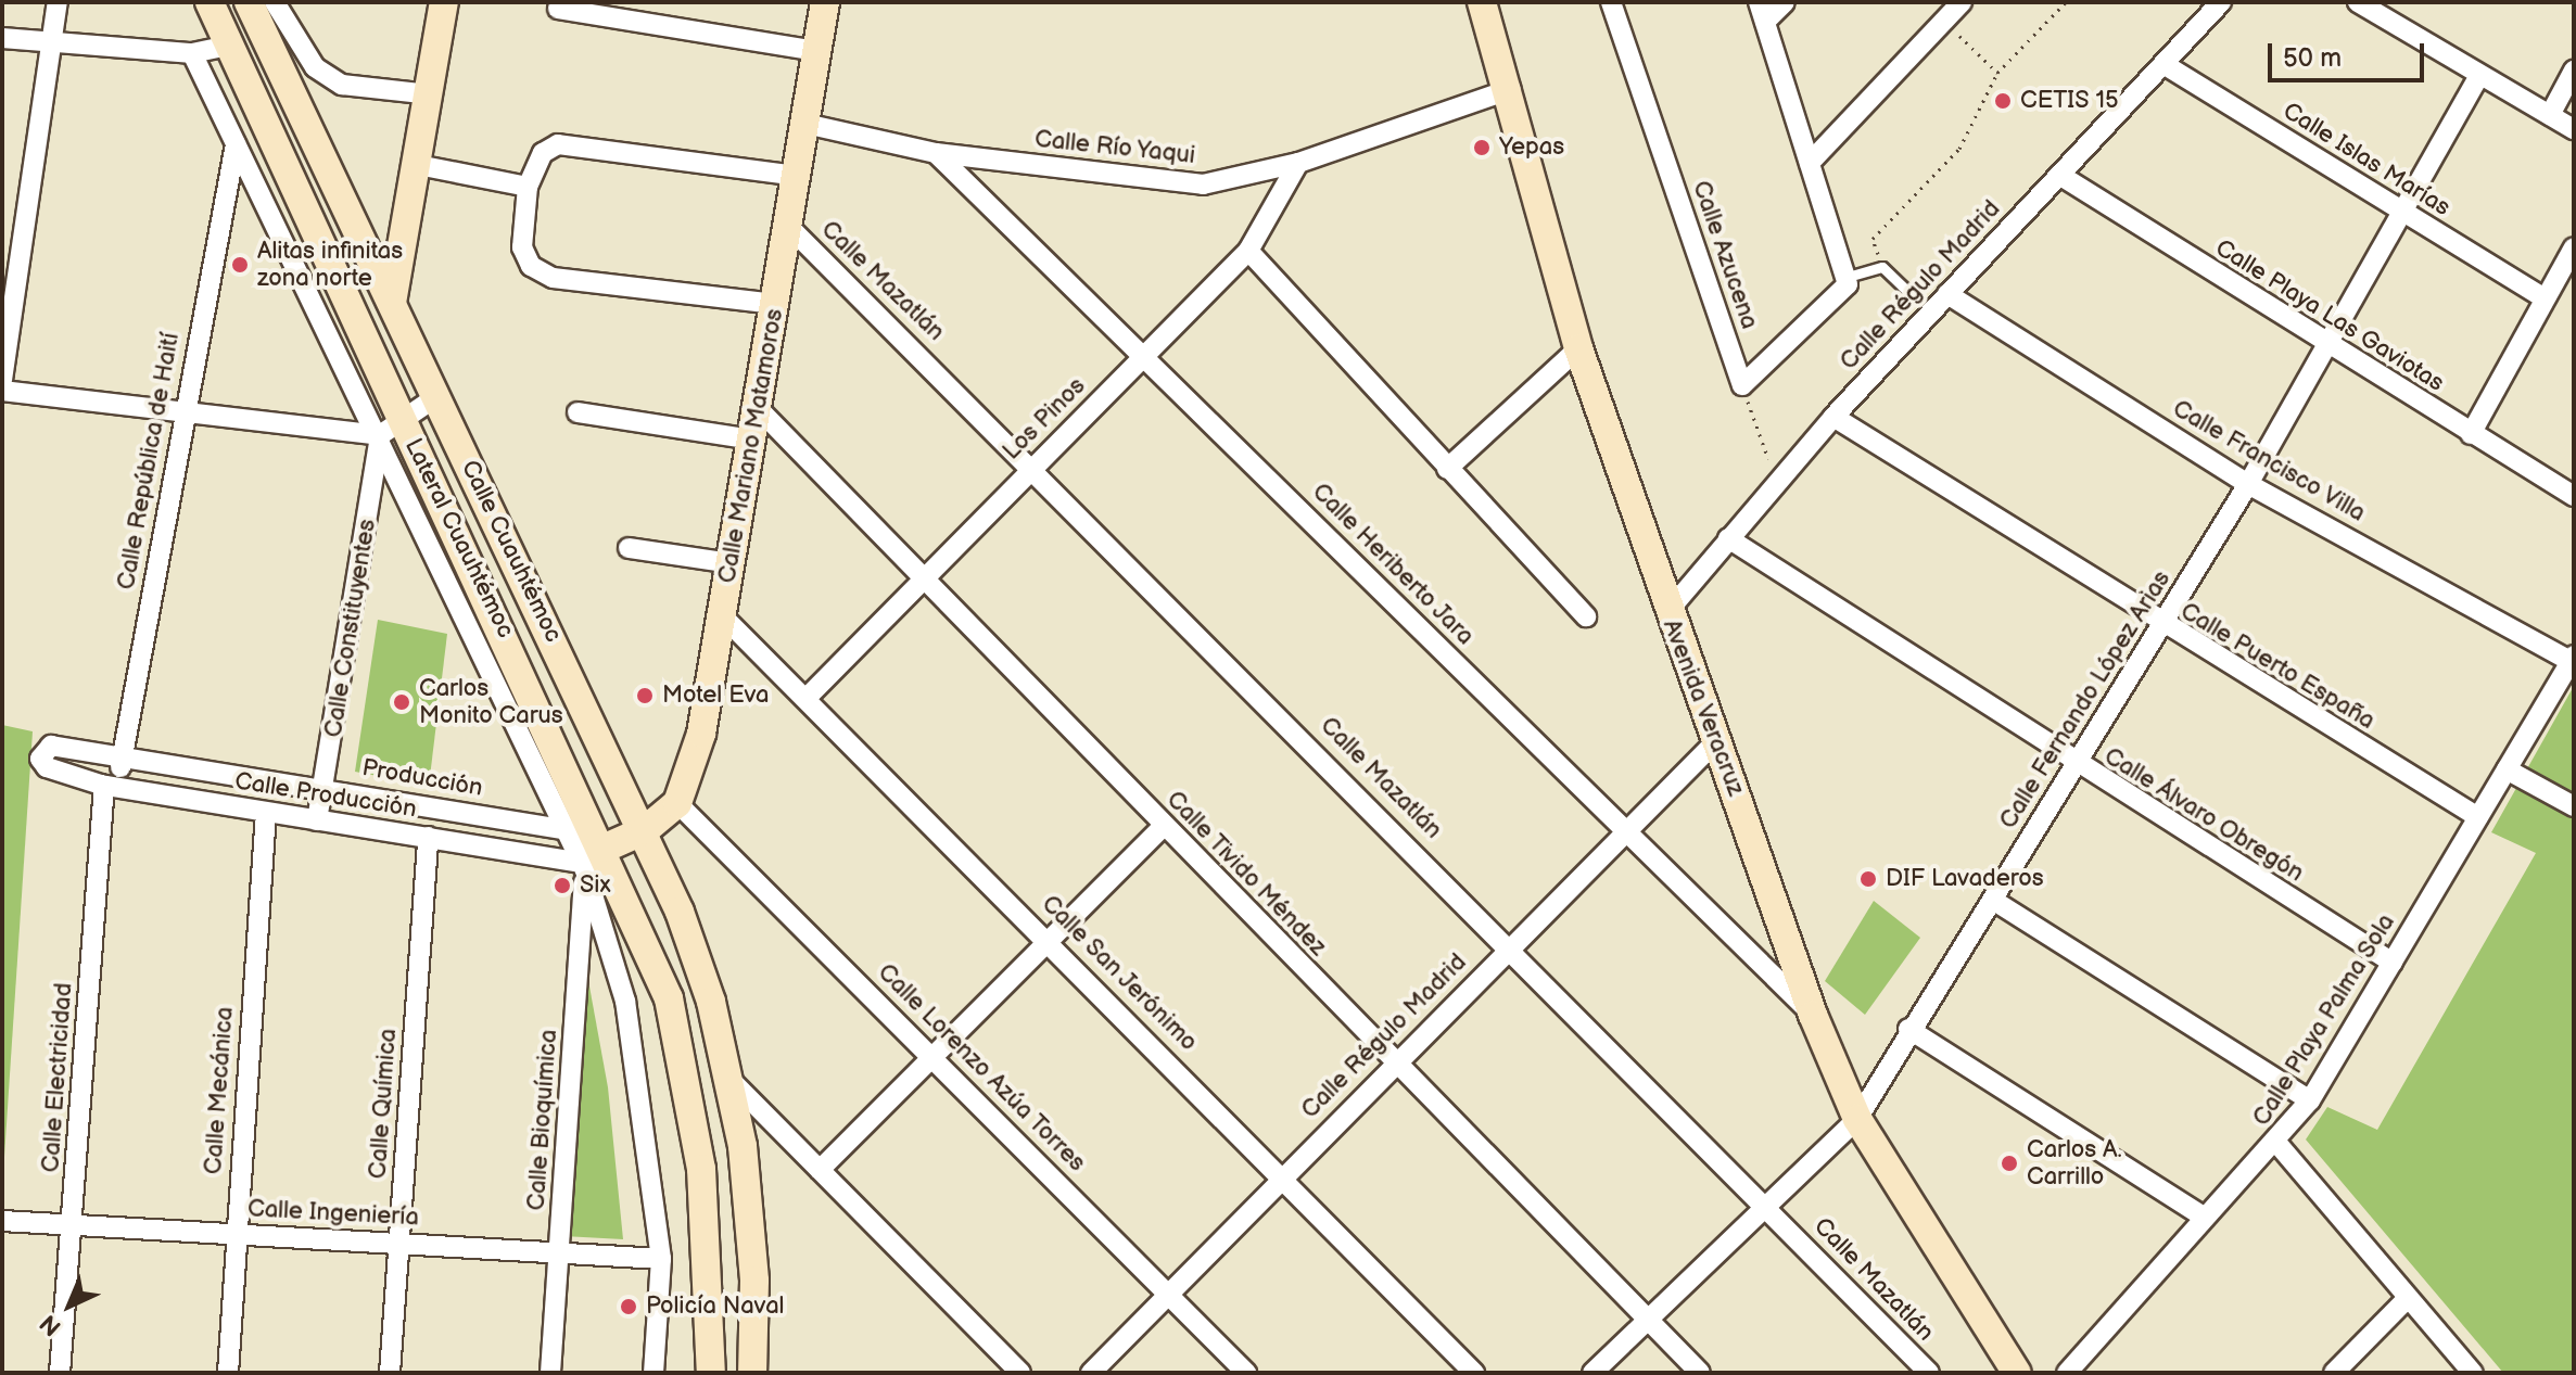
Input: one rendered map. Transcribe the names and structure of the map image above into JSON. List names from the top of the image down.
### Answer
{
  "streets": {
    "main road": ["Calle Mariano Matamoros", "Calle Cuauhtémoc", "Avenida Veracruz"],
    "street": [
      "Calle Río Yaqui",
      "Calle Islas Marías",
      "Calle Azucena",
      "Calle Mazatlán",
      "Calle Régulo Madrid",
      "Calle Playa Las Gaviotas",
      "Los Pinos",
      "Calle República de Haití",
      "Calle Francisco Villa",
      "Lateral Cuauhtémoc",
      "Calle Heriberto Jara",
      "Calle Constituyentes",
      "Calle Puerto España",
      "Calle Fernando López Arias",
      "Producción",
      "Calle Producción",
      "Calle Álvaro Obregón",
      "Calle Tivido Méndez",
      "Calle San Jerónimo",
      "Calle Playa Palma Sola",
      "Calle Lorenzo Azúa Torres",
      "Calle Electricidad",
      "Calle Mecánica",
      "Calle Química",
      "Calle Bioquímica",
      "Calle Ingeniería"
    ]
  },
  "crossings": [
    ["Calle Río Yaqui", "Los Pinos"],
    ["Calle Río Yaqui", "Calle Mariano Matamoros"],
    ["Calle Río Yaqui", "Calle Heriberto Jara"],
    ["Calle Río Yaqui", "Avenida Veracruz"],
    ["Calle Islas Marías", "Calle Régulo Madrid"],
    ["Calle Islas Marías", "Calle Fernando López Arias"],
    ["Calle Mazatlán", "Calle Régulo Madrid"],
    ["Calle Mazatlán", "Los Pinos"],
    ["Calle Mazatlán", "Calle Mariano Matamoros"],
    ["Calle Mazatlán", "Calle Fernando López Arias"],
    ["Calle Régulo Madrid", "Calle Playa Las Gaviotas"],
    ["Calle Régulo Madrid", "Calle Francisco Villa"],
    ["Calle Régulo Madrid", "Calle Heriberto Jara"],
    ["Calle Régulo Madrid", "Calle Puerto España"],
    ["Calle Régulo Madrid", "Avenida Veracruz"],
    ["Calle Régulo Madrid", "Calle Álvaro Obregón"],
    ["Calle Régulo Madrid", "Calle Tivido Méndez"],
    ["Calle Régulo Madrid", "Calle San Jerónimo"],
    ["Calle Régulo Madrid", "Calle Lorenzo Azúa Torres"],
    ["Calle Playa Las Gaviotas", "Calle Fernando López Arias"],
    ["Los Pinos", "Calle Heriberto Jara"],
    ["Los Pinos", "Calle Tivido Méndez"],
    ["Los Pinos", "Calle San Jerónimo"],
    ["Calle Mariano Matamoros", "Calle Tivido Méndez"],
    ["Calle Mariano Matamoros", "Calle San Jerónimo"],
    ["Calle Mariano Matamoros", "Calle Lorenzo Azúa Torres"],
    ["Calle República de Haití", "Lateral Cuauhtémoc"],
    ["Calle República de Haití", "Producción"],
    ["Calle República de Haití", "Calle Producción"],
    ["Calle República de Haití", "Calle Electricidad"],
    ["Calle Francisco Villa", "Calle Fernando López Arias"],
    ["Calle Francisco Villa", "Calle Playa Palma Sola"],
    ["Lateral Cuauhtémoc", "Calle Constituyentes"],
    ["Lateral Cuauhtémoc", "Producción"],
    ["Calle Cuauhtémoc", "Producción"],
    ["Calle Cuauhtémoc", "Calle Producción"],
    ["Calle Cuauhtémoc", "Calle Bioquímica"],
    ["Calle Heriberto Jara", "Avenida Veracruz"],
    ["Calle Constituyentes", "Producción"],
    ["Calle Constituyentes", "Calle Producción"],
    ["Calle Puerto España", "Calle Fernando López Arias"],
    ["Calle Puerto España", "Calle Playa Palma Sola"],
    ["Calle Fernando López Arias", "Avenida Veracruz"],
    ["Calle Fernando López Arias", "Calle Álvaro Obregón"],
    ["Calle Fernando López Arias", "Calle Tivido Méndez"],
    ["Producción", "Calle Producción"],
    ["Producción", "Calle Bioquímica"],
    ["Calle Producción", "Calle Electricidad"],
    ["Calle Producción", "Calle Mecánica"],
    ["Calle Producción", "Calle Química"],
    ["Calle Producción", "Calle Bioquímica"],
    ["Calle Álvaro Obregón", "Calle Playa Palma Sola"],
    ["Calle Electricidad", "Calle Ingeniería"],
    ["Calle Mecánica", "Calle Ingeniería"],
    ["Calle Química", "Calle Ingeniería"],
    ["Calle Bioquímica", "Calle Ingeniería"]
  ],
  "places": [
    "CETIS 15",
    "Yepas",
    "Alitas infinitas zona norte",
    "Motel Eva",
    "Carlos Monito Carus",
    "DIF Lavaderos",
    "Six",
    "Carlos A. Carrillo",
    "Policía Naval"
  ],
  "scale_bar": "50 m",
  "north": "bottom left"
}
